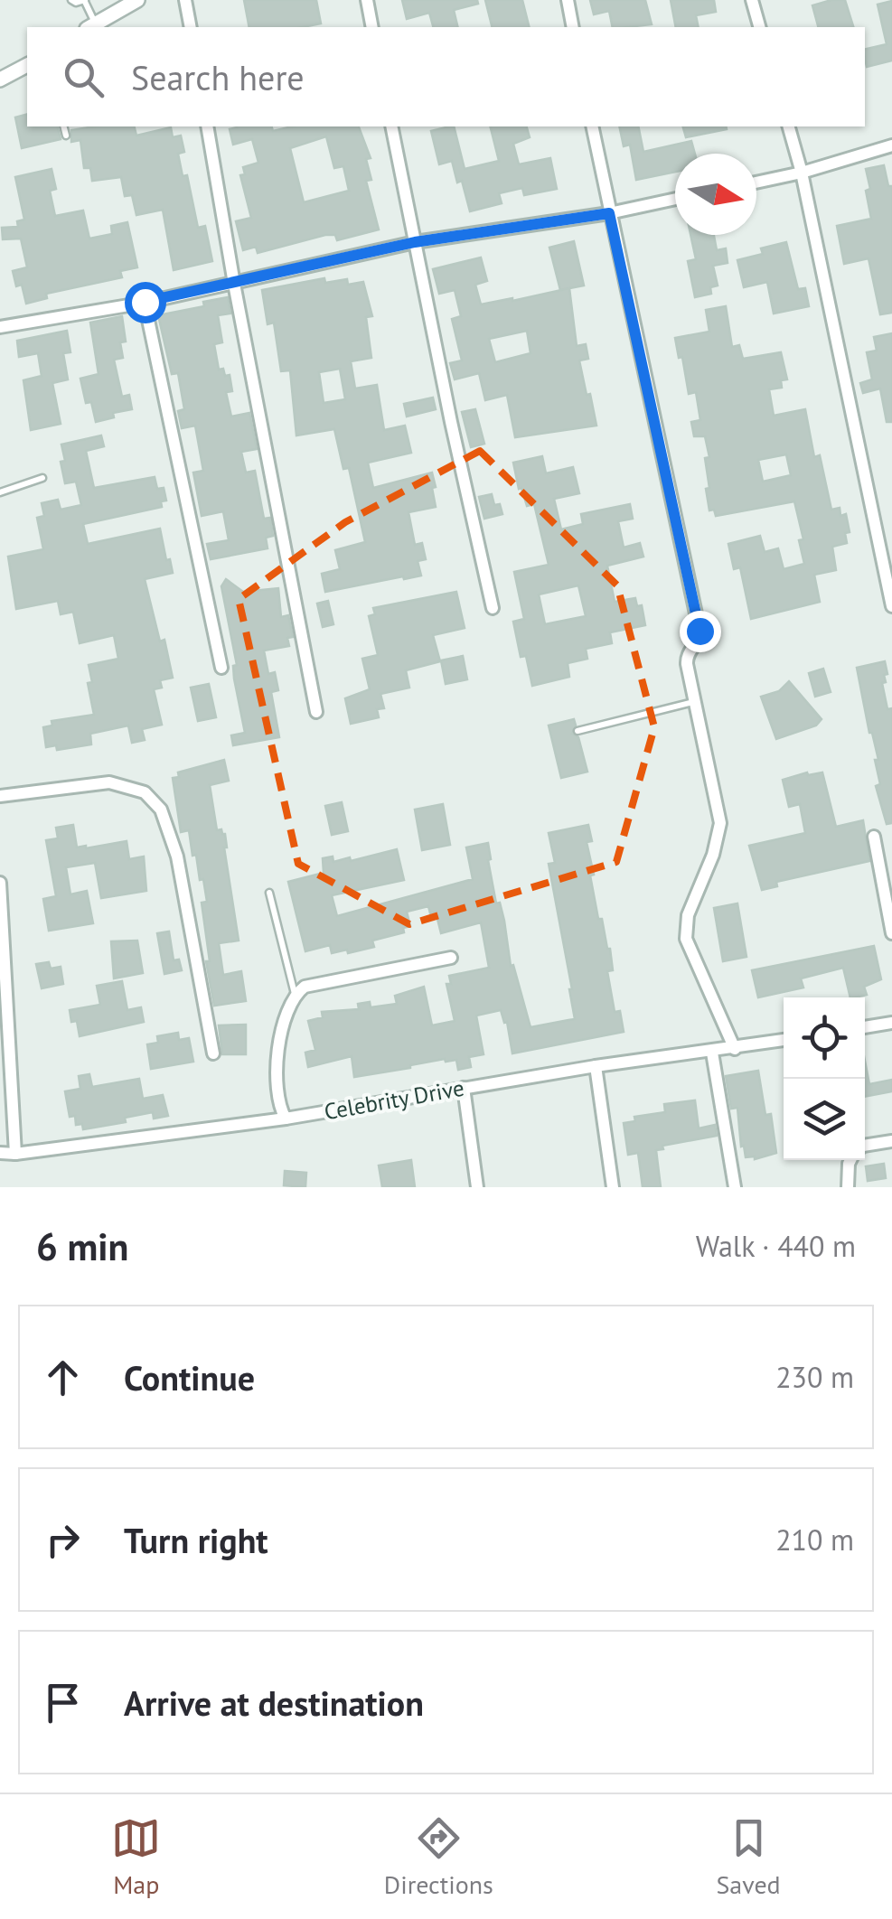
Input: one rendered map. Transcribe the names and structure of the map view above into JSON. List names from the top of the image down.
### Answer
{
  "streets": {
    "street": ["Celebrity Drive"]
  },
  "north": "right",
  "page": {
    "search": "Search here",
    "heading": ["6 min", "Walk · 440 m"],
    "list": [
      ["Continue", "230 m"],
      ["Turn right", "210 m"],
      "Arrive at destination"
    ],
    "nav": ["Map", "Directions", "Saved"]
  }
}
